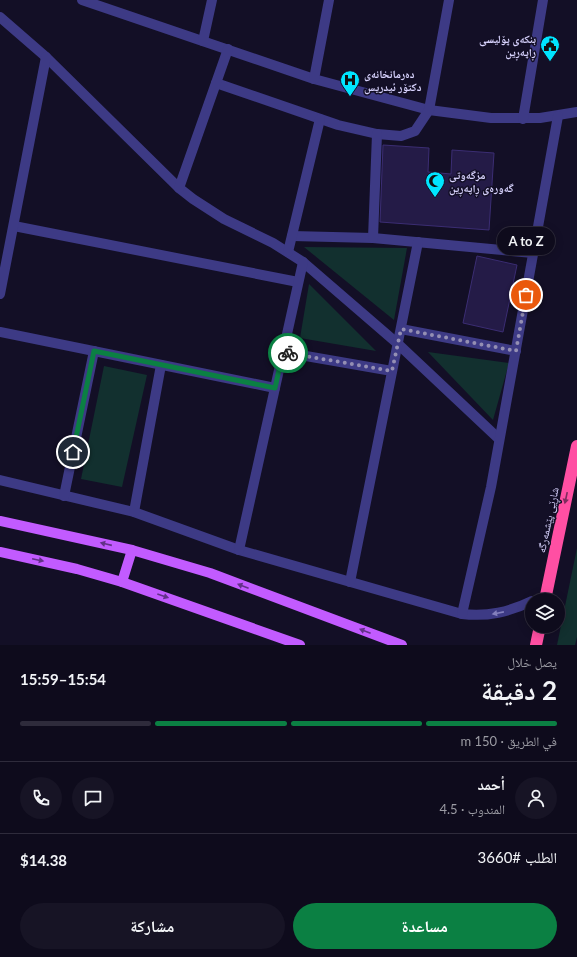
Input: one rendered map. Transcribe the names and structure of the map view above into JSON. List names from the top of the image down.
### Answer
{
  "streets": {
    "highway": ["شاڕێی پێشمەرگە"]
  },
  "one_way": ["شاڕێی پێشمەرگە"],
  "places": {
    "public building": ["بنکەی پۆلیسی ڕاپەڕین"],
    "hospital": ["دەرمانخانەی دکتۆر ئیدریس"],
    "mosque": ["مزگەوتی گەورەی ڕاپەڕین"],
    "other": ["A to Z"]
  },
  "page": {
    "bubble": "A to Z",
    "heading": ["2 دقيقة", "يصل خلال", "15:54–15:59"],
    "panel": [
      "أحمد",
      "المندوب · 4.5",
      "الطلب #3660",
      "$14.38"
    ],
    "bar": "في الطريق · 150 m",
    "buttons": ["مساعدة", "مشاركة"]
  }
}
